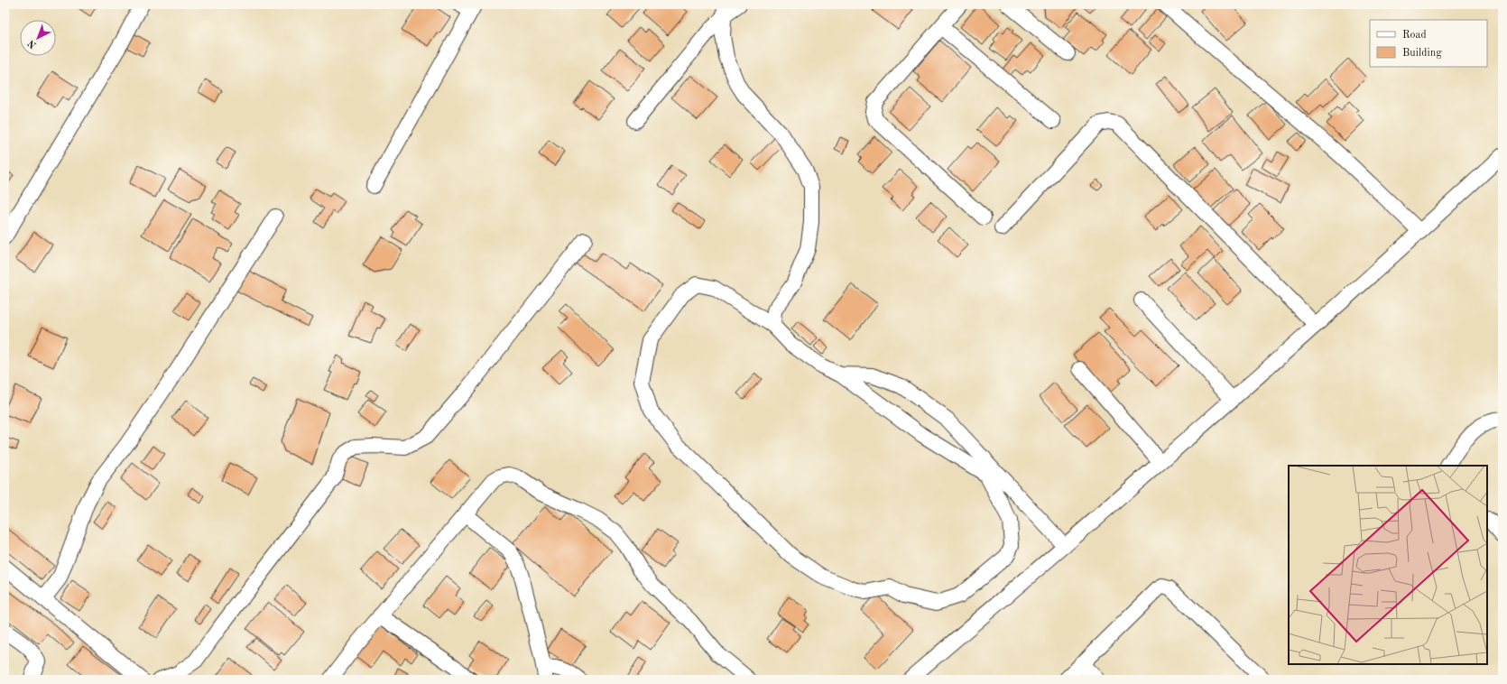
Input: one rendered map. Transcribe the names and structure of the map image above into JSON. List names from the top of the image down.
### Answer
{
  "legend": ["Road", "Building"],
  "north": "bottom left"
}
